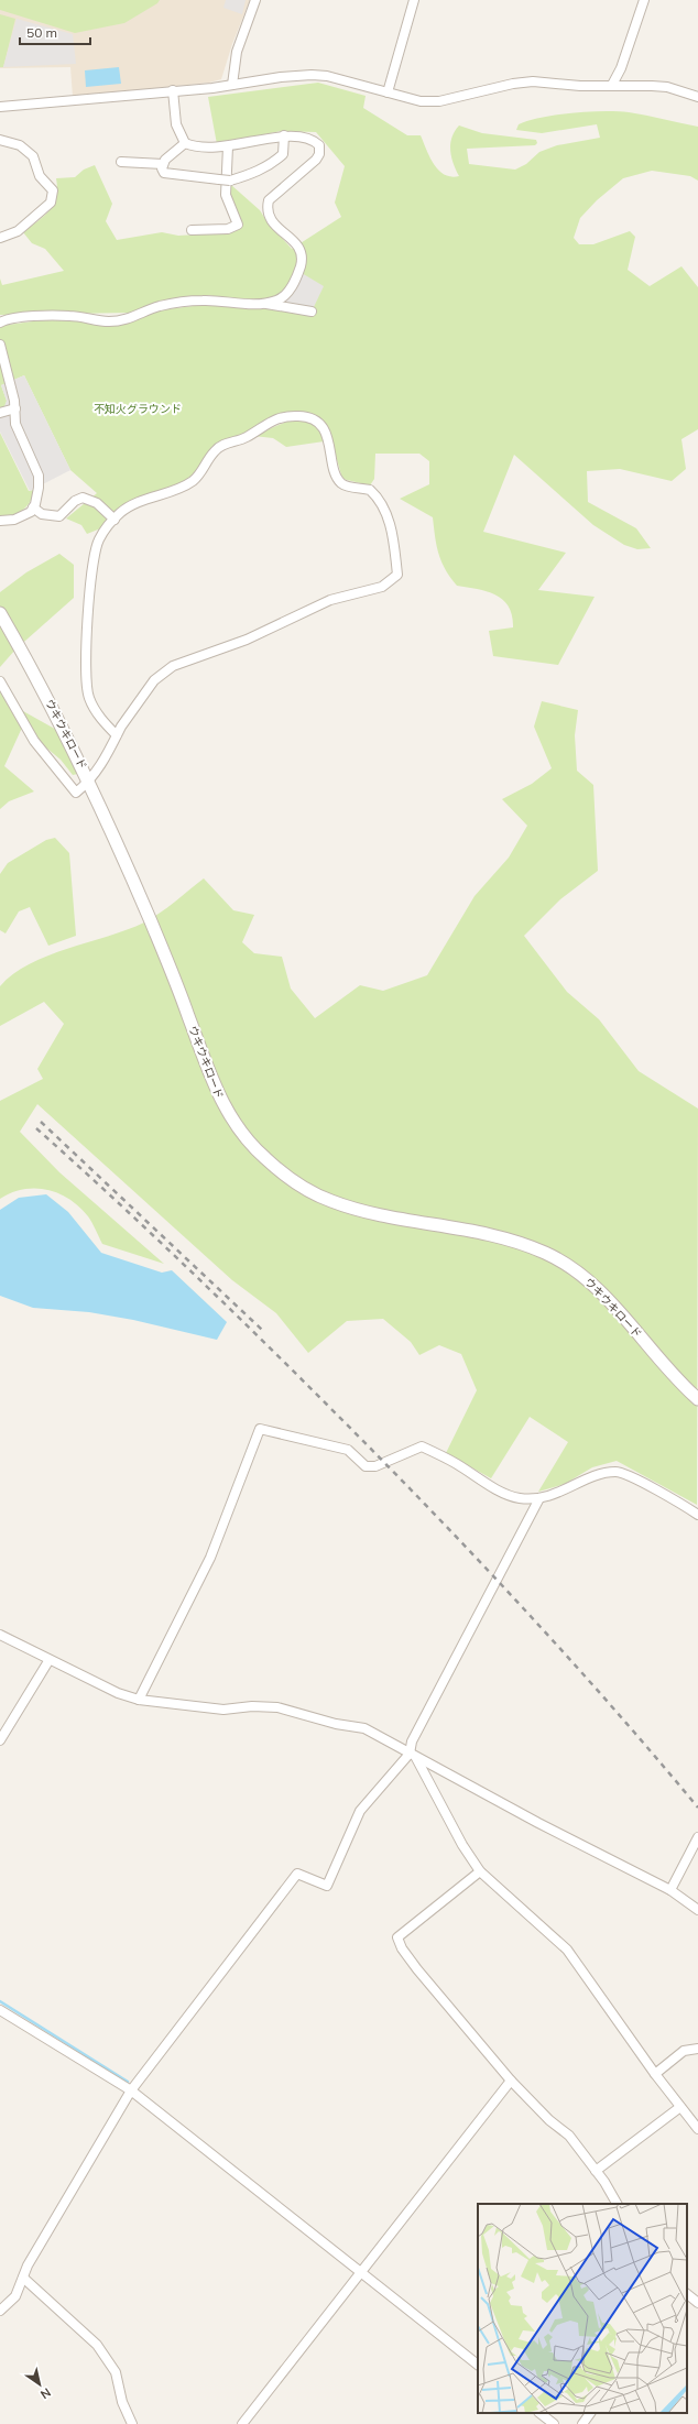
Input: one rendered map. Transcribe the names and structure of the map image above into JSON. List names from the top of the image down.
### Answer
{
  "streets": {
    "street": ["ウキウキロード"]
  },
  "parks": ["不知火グラウンド"],
  "scale_bar": "50 m",
  "north": "bottom right"
}
